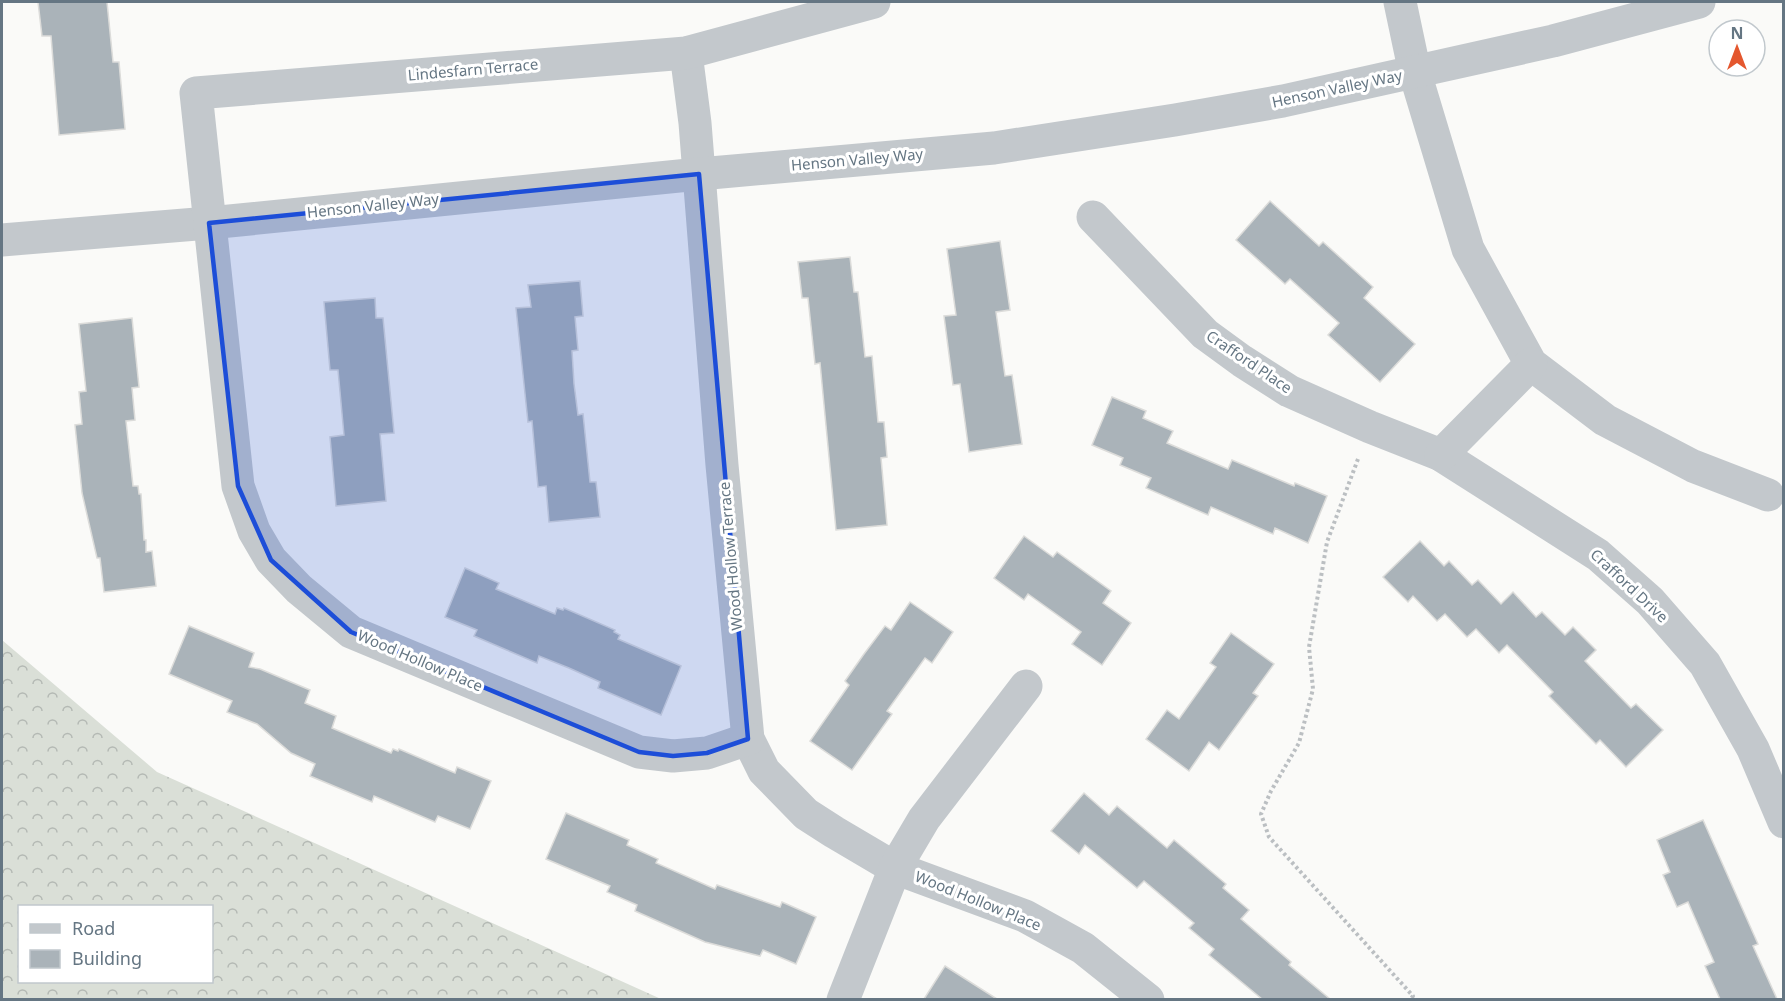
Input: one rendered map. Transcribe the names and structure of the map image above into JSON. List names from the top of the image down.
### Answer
{
  "streets": {
    "street": [
      "Lindesfarn Terrace",
      "Henson Valley Way",
      "Crafford Place",
      "Wood Hollow Terrace",
      "Crafford Drive",
      "Wood Hollow Place"
    ]
  },
  "crossings": [
    ["Lindesfarn Terrace", "Henson Valley Way"],
    ["Lindesfarn Terrace", "Wood Hollow Terrace"],
    ["Lindesfarn Terrace", "Wood Hollow Place"],
    ["Henson Valley Way", "Wood Hollow Terrace"],
    ["Henson Valley Way", "Wood Hollow Place"],
    ["Crafford Place", "Crafford Drive"],
    ["Wood Hollow Terrace", "Wood Hollow Place"]
  ],
  "legend": ["Road", "Building"],
  "north": "top"
}
